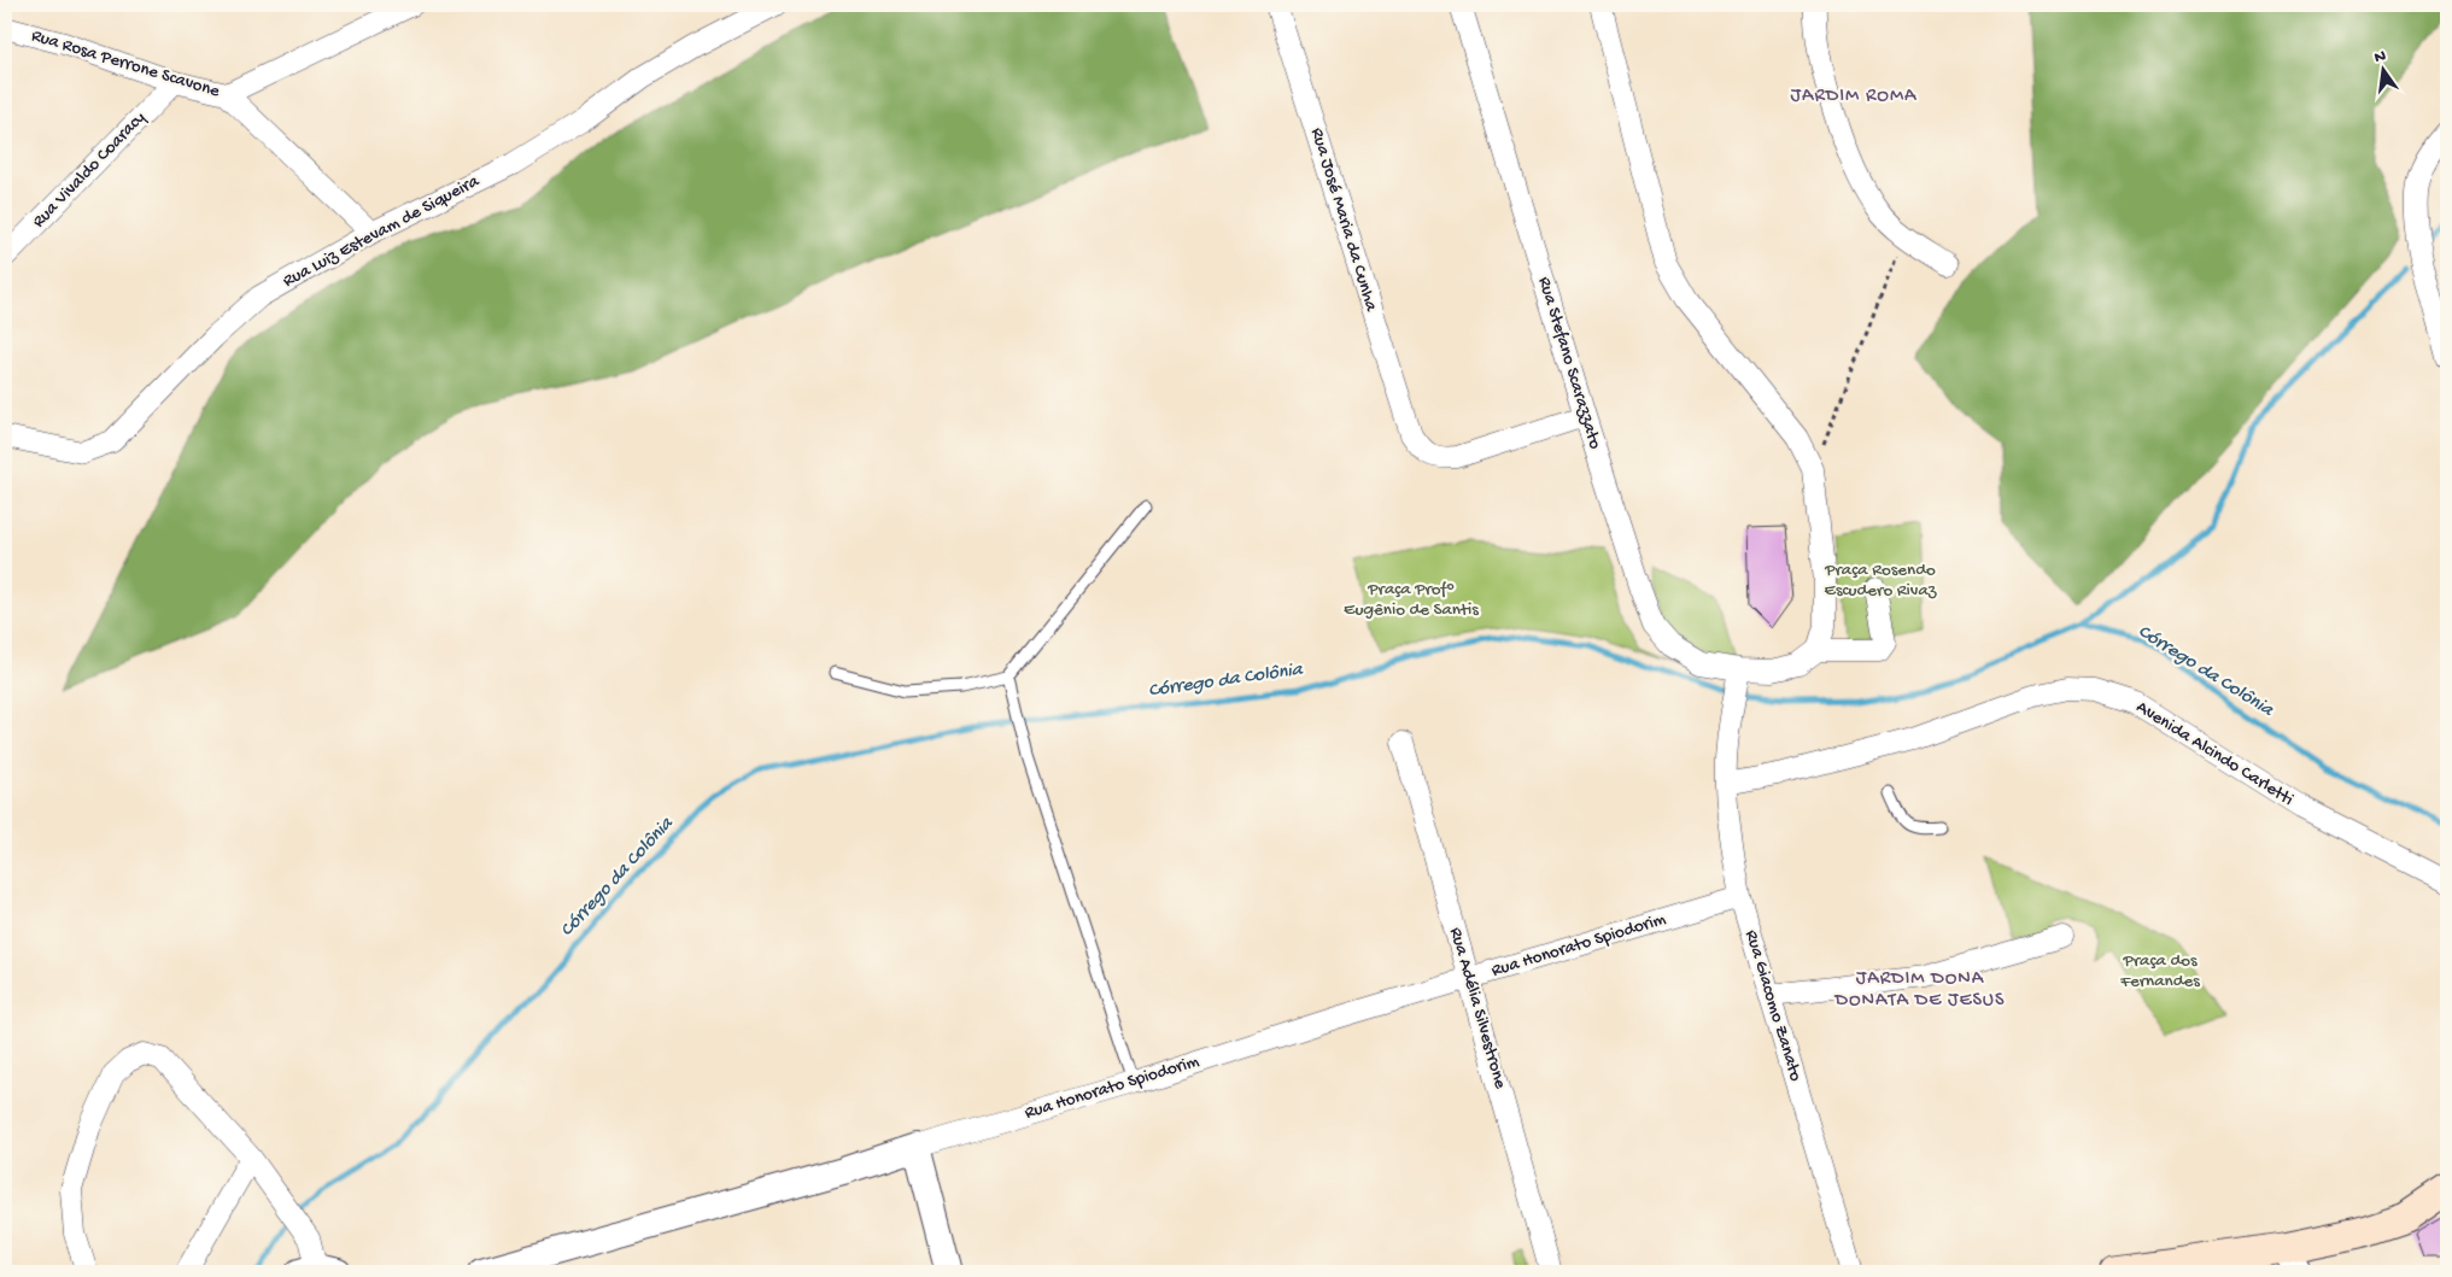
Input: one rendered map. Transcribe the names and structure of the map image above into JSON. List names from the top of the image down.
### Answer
{
  "streets": {
    "street": [
      "Rua Rosa Perrone Scavone",
      "Rua Vivaldo Coaracy",
      "Rua José Maria da Cunha",
      "Rua Luiz Estevam de Siqueira",
      "Rua Stefano Scarazzato",
      "Avenida Alcindo Carletti",
      "Rua Honorato Spiodorim",
      "Rua Giacomo Zanato",
      "Rua Adélia Silvestrone"
    ]
  },
  "crossings": [
    ["Rua Rosa Perrone Scavone", "Rua Vivaldo Coaracy"],
    ["Rua Rosa Perrone Scavone", "Rua Luiz Estevam de Siqueira"],
    ["Rua José Maria da Cunha", "Rua Stefano Scarazzato"],
    ["Rua Stefano Scarazzato", "Rua Giacomo Zanato"],
    ["Avenida Alcindo Carletti", "Rua Giacomo Zanato"],
    ["Rua Honorato Spiodorim", "Rua Giacomo Zanato"],
    ["Rua Honorato Spiodorim", "Rua Adélia Silvestrone"]
  ],
  "districts": ["JARDIM ROMA", "JARDIM DONA DONATA DE JESUS"],
  "water": ["Córrego da Colônia"],
  "parks": ["Praça Rosendo Escudero Rivaz", "Praça Profº Eugênio de Santis", "Praça dos Fernandes"],
  "north": "top"
}
